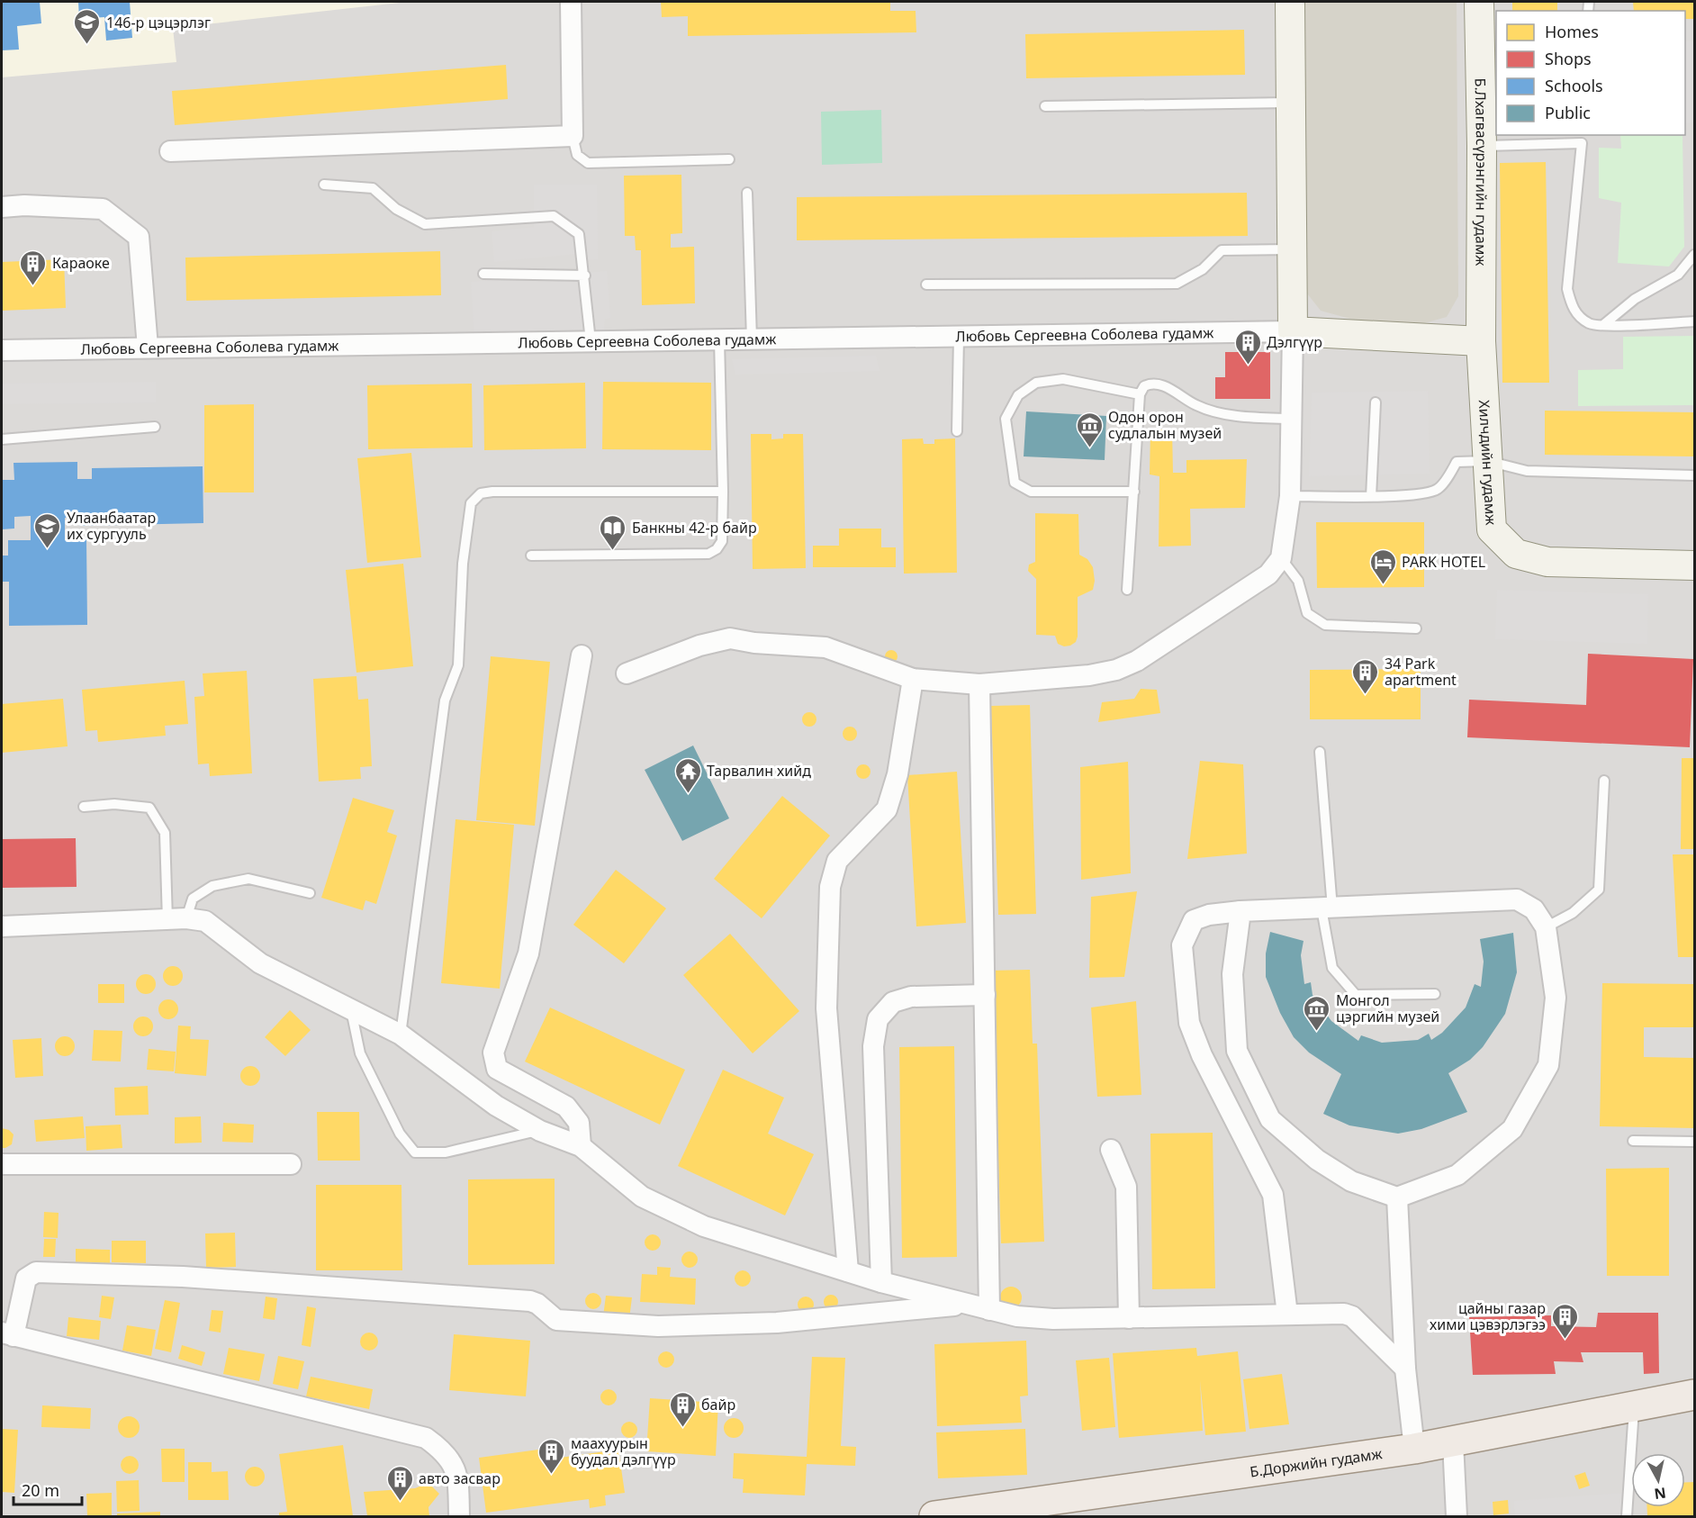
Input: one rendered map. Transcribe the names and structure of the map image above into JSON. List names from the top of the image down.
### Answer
{
  "streets": {
    "main road": ["Б.Доржийн гудамж"],
    "street": ["Б.Лхагвасүрэнгийн гудамж", "Любовь Сергеевна Соболева гудамж", "Хилчдийн гудамж"]
  },
  "crossings": [
    ["Б.Лхагвасүрэнгийн гудамж", "Хилчдийн гудамж"]
  ],
  "places": {
    "school or university": ["146-р цэцэрлэг", "Улаанбаатар их сургууль"],
    "building": [
      "Караоке",
      "Дэлгүүр",
      "34 Park apartment",
      "цайны газар хими цэвэрлэгээ",
      "байр",
      "маахуурын буудал дэлгүүр",
      "авто засвар"
    ],
    "museum": ["Одон орон судлалын музей", "Монгол цэргийн музей"],
    "library": ["Банкны 42-р байр"],
    "hotel": ["PARK HOTEL"],
    "temple": ["Тарвалин хийд"]
  },
  "legend": [
    "Homes",
    "Shops",
    "Schools",
    "Public"
  ],
  "scale_bar": "20 m",
  "north": "bottom"
}
